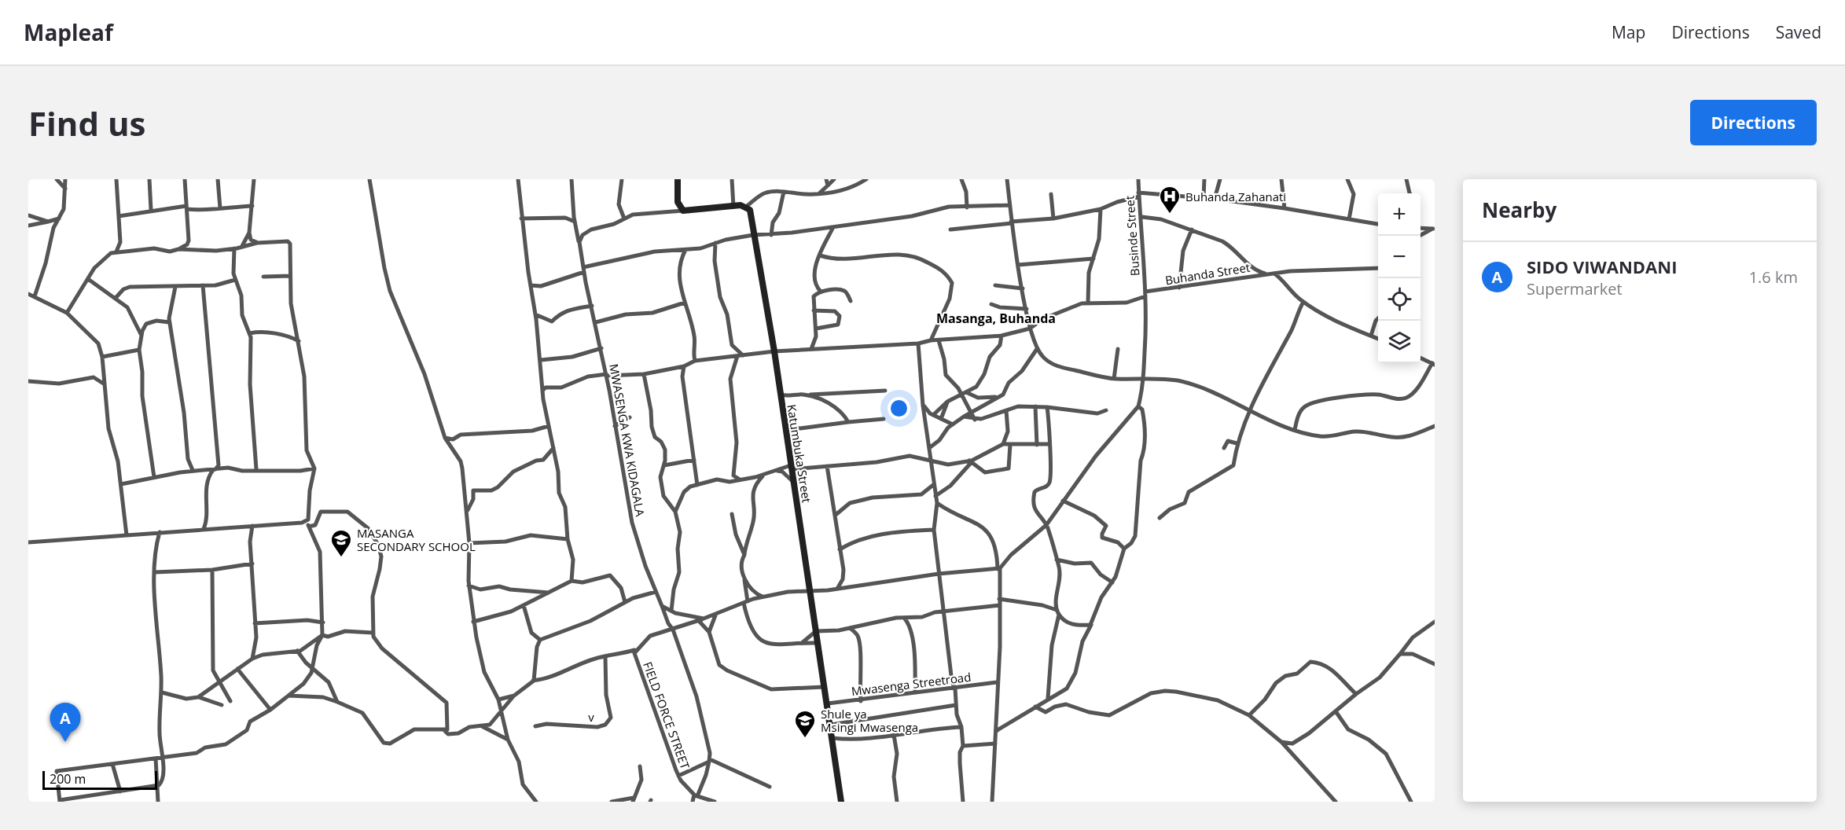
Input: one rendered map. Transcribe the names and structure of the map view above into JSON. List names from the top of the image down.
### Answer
{
  "streets": {
    "main road": ["Katumbuka Street"],
    "street": [
      "Businde Street",
      "Buhanda Street",
      "MWASENGA KWA KIDAGALA",
      "Mwasenga Streetroad",
      "FIELD FORCE STREET",
      "v"
    ]
  },
  "crossings": [
    ["Businde Street", "Buhanda Street"],
    ["MWASENGA KWA KIDAGALA", "FIELD FORCE STREET"],
    ["Katumbuka Street", "Mwasenga Streetroad"]
  ],
  "districts": ["Masanga, Buhanda"],
  "places": {
    "hospital": ["Buhanda Zahanati"],
    "school or university": ["MASANGA SECONDARY SCHOOL", "Shule ya Msingi Mwasenga"]
  },
  "scale_bar": "200 m",
  "page": {
    "header": "Mapleaf",
    "nav": ["Map", "Directions", "Saved"],
    "buttons": "Directions",
    "title": "Find us",
    "heading": "Nearby",
    "map_buttons": ["+", "−"],
    "list": [
      {
        "mark": "A",
        "name": "SIDO VIWANDANI",
        "note": "Supermarket",
        "value": "1.6 km"
      }
    ],
    "pins": "A",
    "scale": "200 m"
  }
}
